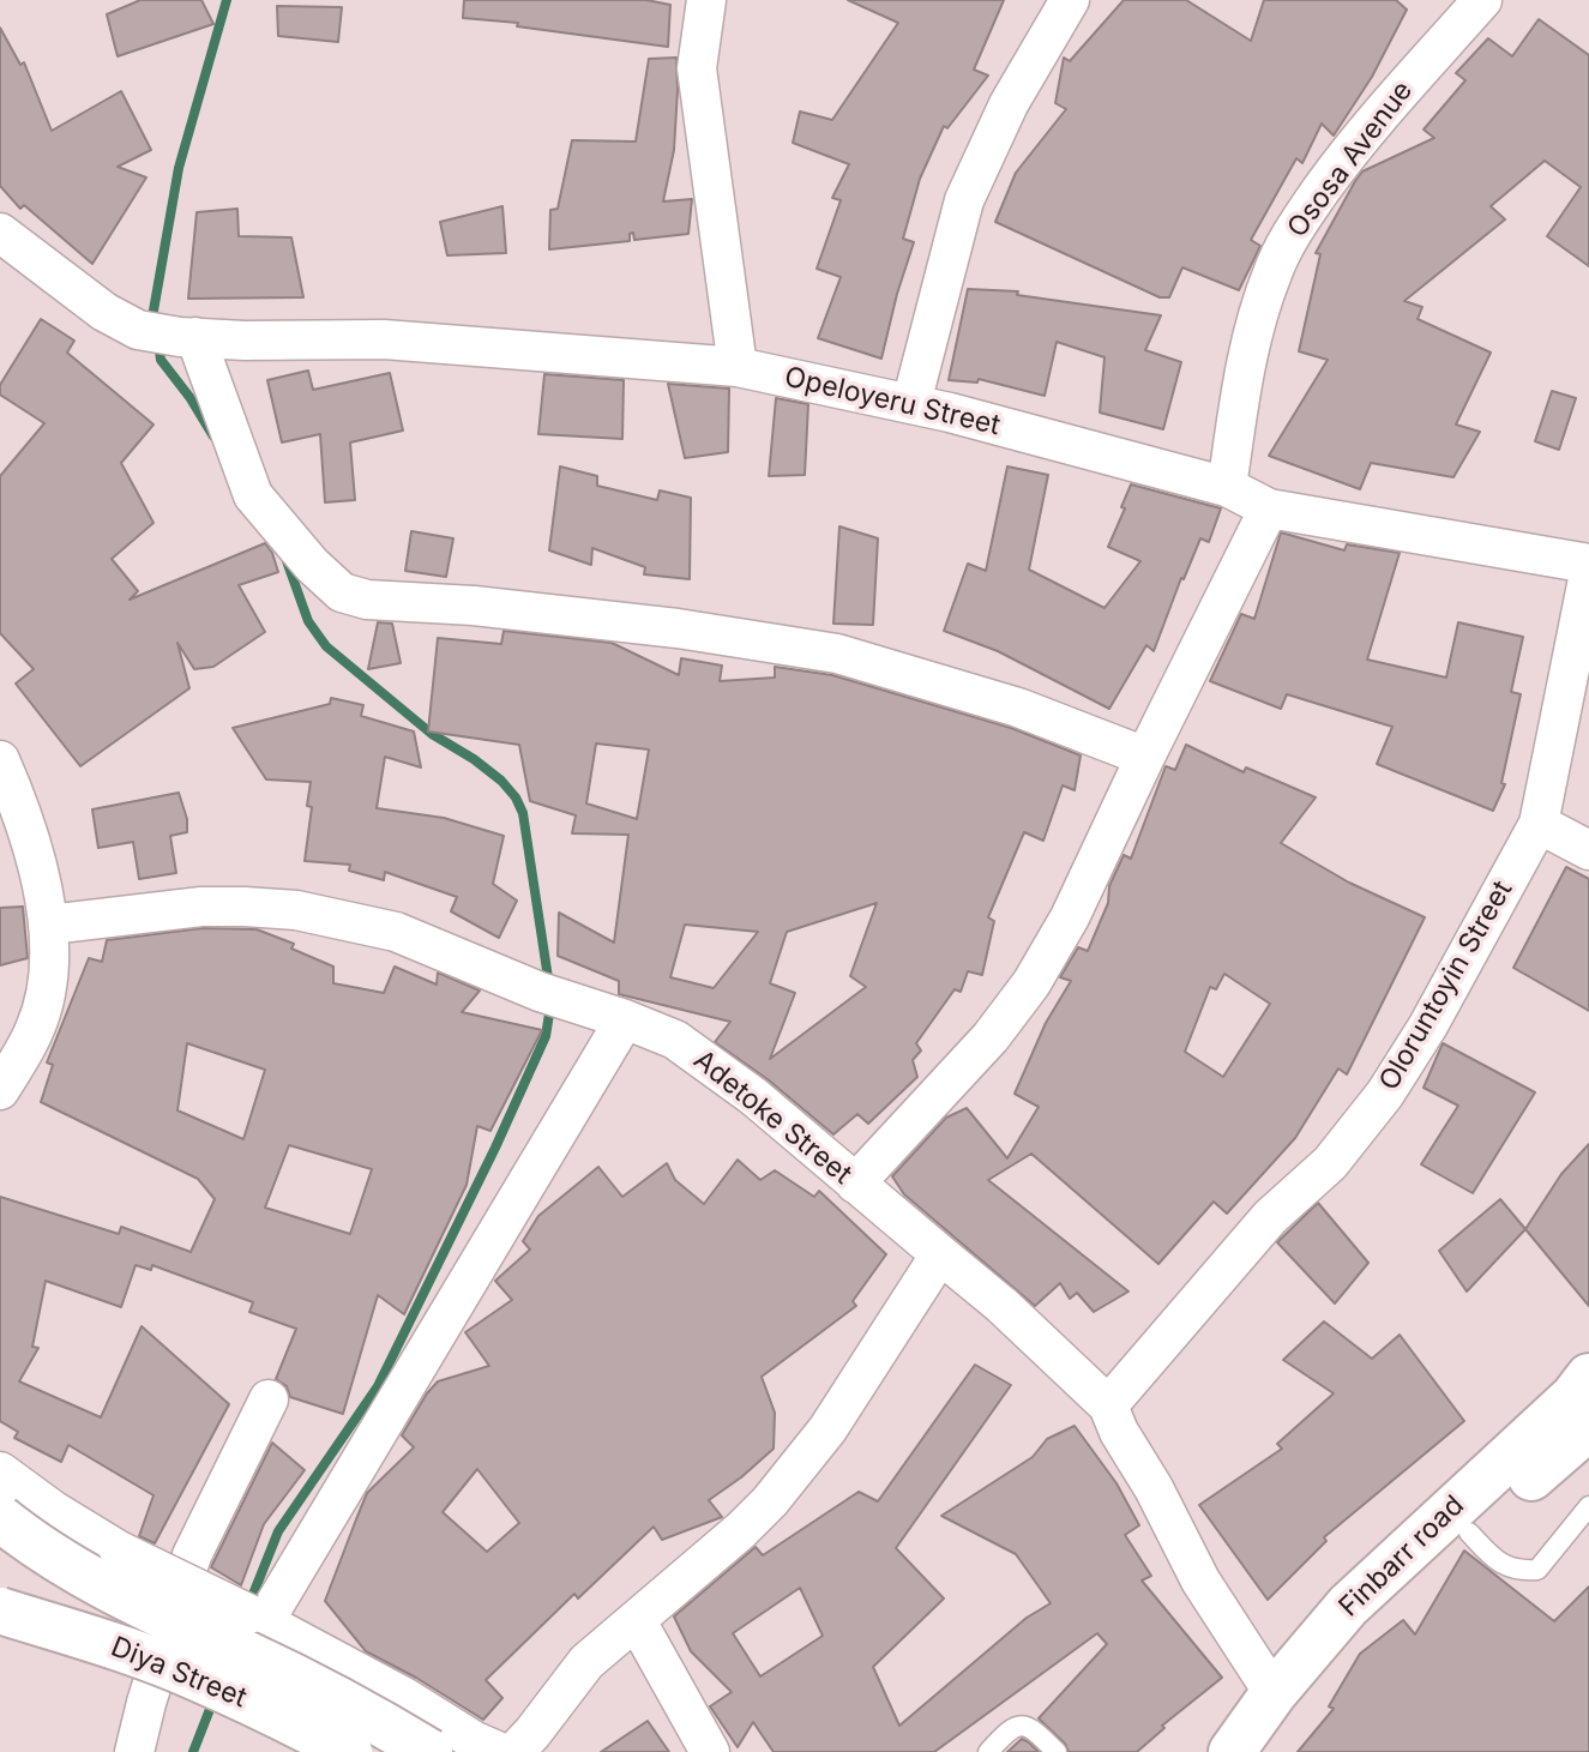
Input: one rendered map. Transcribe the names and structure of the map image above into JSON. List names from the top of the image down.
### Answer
{
  "streets": {
    "main road": ["Finbarr road", "Diya Street"],
    "street": [
      "Ososa Avenue",
      "Opeloyeru Street",
      "Oloruntoyin Street",
      "Adetoke Street"
    ]
  },
  "crossings": [
    ["Ososa Avenue", "Opeloyeru Street"],
    ["Oloruntoyin Street", "Adetoke Street"],
    ["Adetoke Street", "Finbarr road"]
  ]
}
